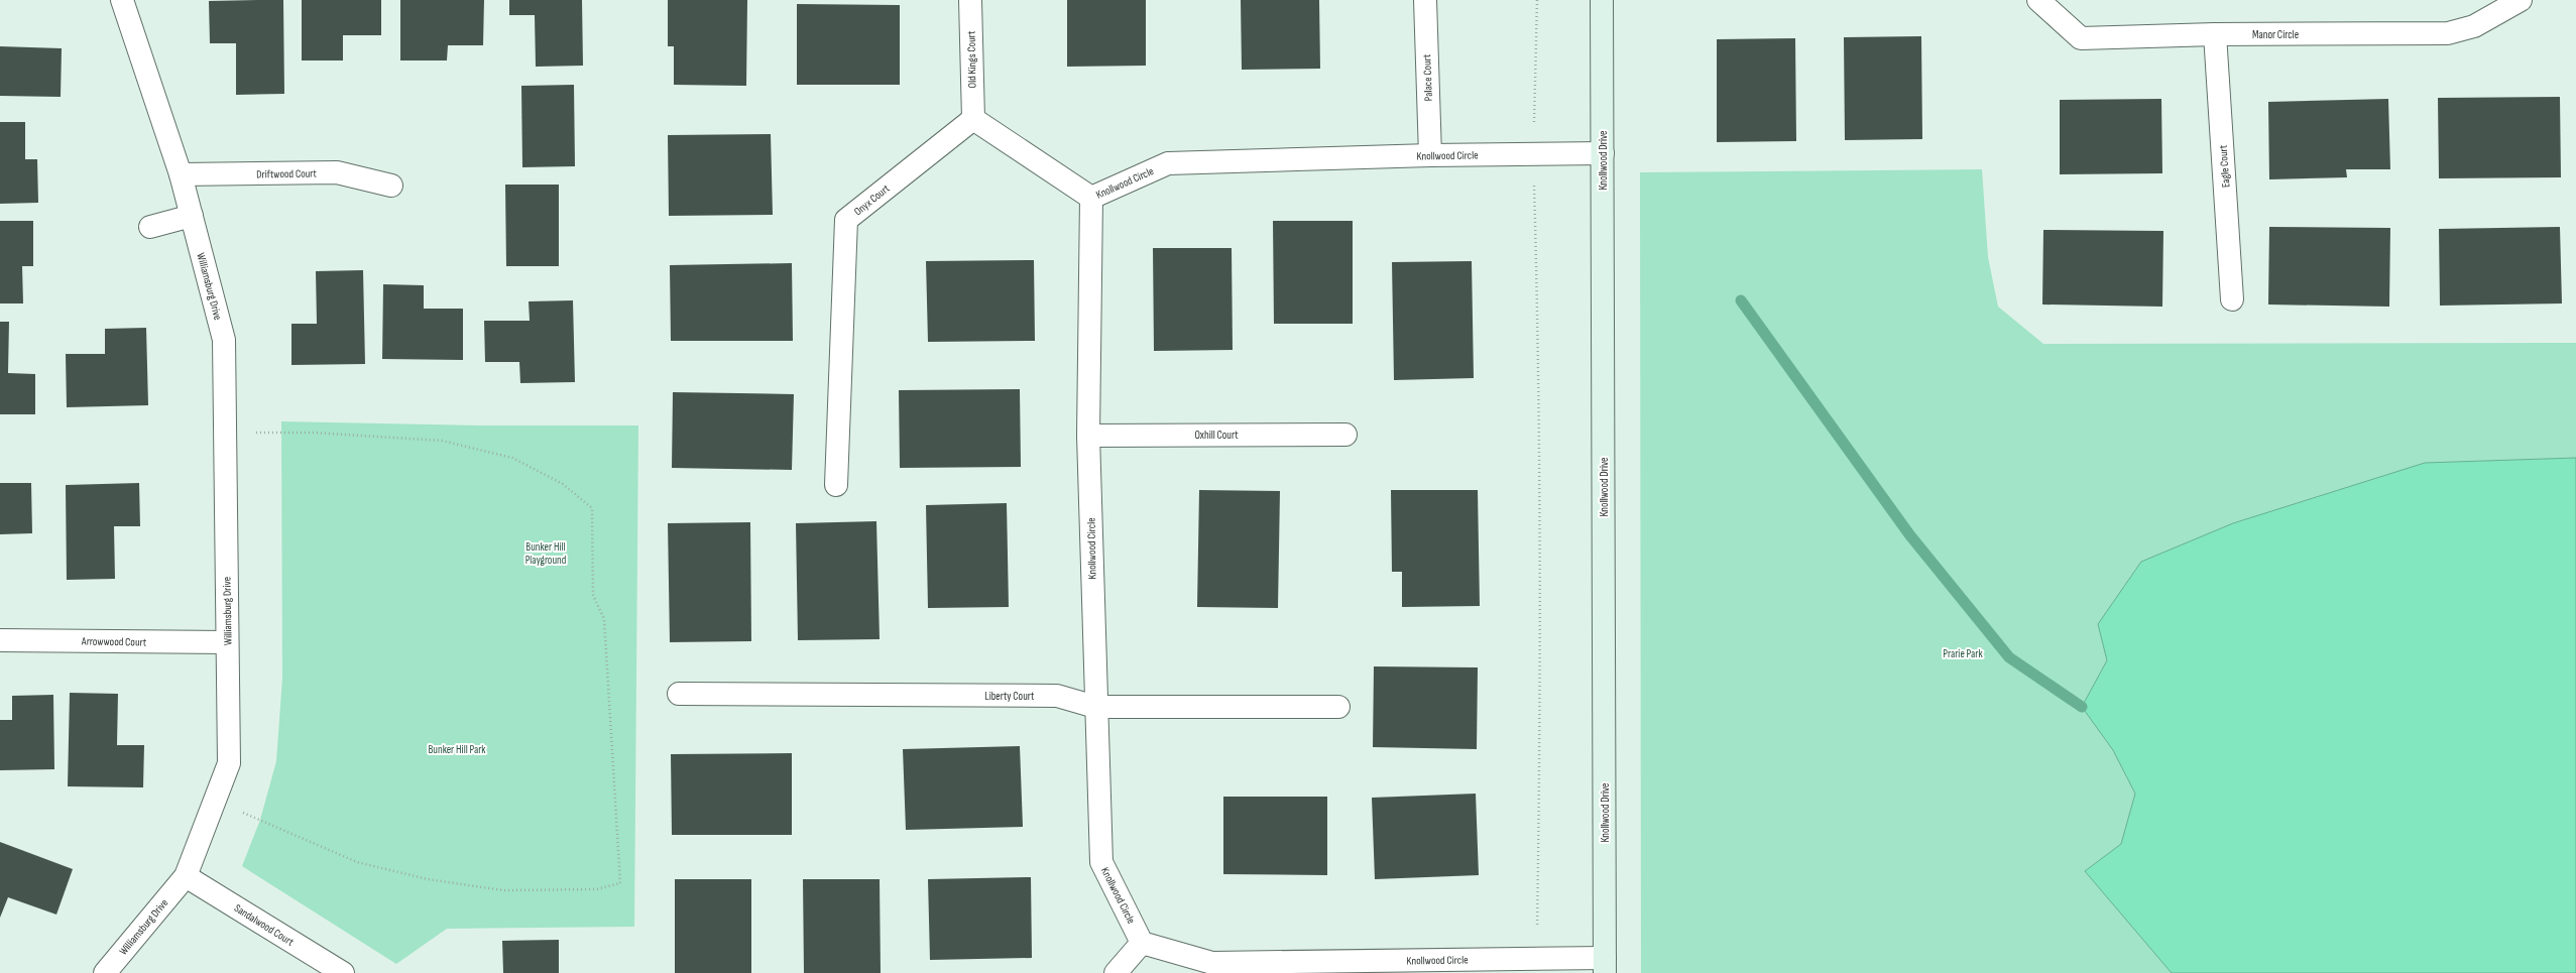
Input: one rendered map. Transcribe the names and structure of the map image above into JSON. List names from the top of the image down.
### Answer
{
  "streets": {
    "street": [
      "Manor Circle",
      "Old Kings Court",
      "Palace Court",
      "Knollwood Circle",
      "Knollwood Drive",
      "Eagle Court",
      "Driftwood Court",
      "Onyx Court",
      "Williamsburg Drive",
      "Oxhill Court",
      "Arrowwood Court",
      "Liberty Court",
      "Sandalwood Court"
    ]
  },
  "crossings": [
    ["Manor Circle", "Eagle Court"],
    ["Old Kings Court", "Onyx Court"],
    ["Palace Court", "Knollwood Circle"],
    ["Knollwood Circle", "Knollwood Drive"],
    ["Knollwood Circle", "Oxhill Court"],
    ["Knollwood Circle", "Liberty Court"],
    ["Driftwood Court", "Williamsburg Drive"],
    ["Williamsburg Drive", "Arrowwood Court"],
    ["Williamsburg Drive", "Sandalwood Court"]
  ],
  "parks": ["Bunker Hill Playground", "Prarie Park", "Bunker Hill Park"]
}
